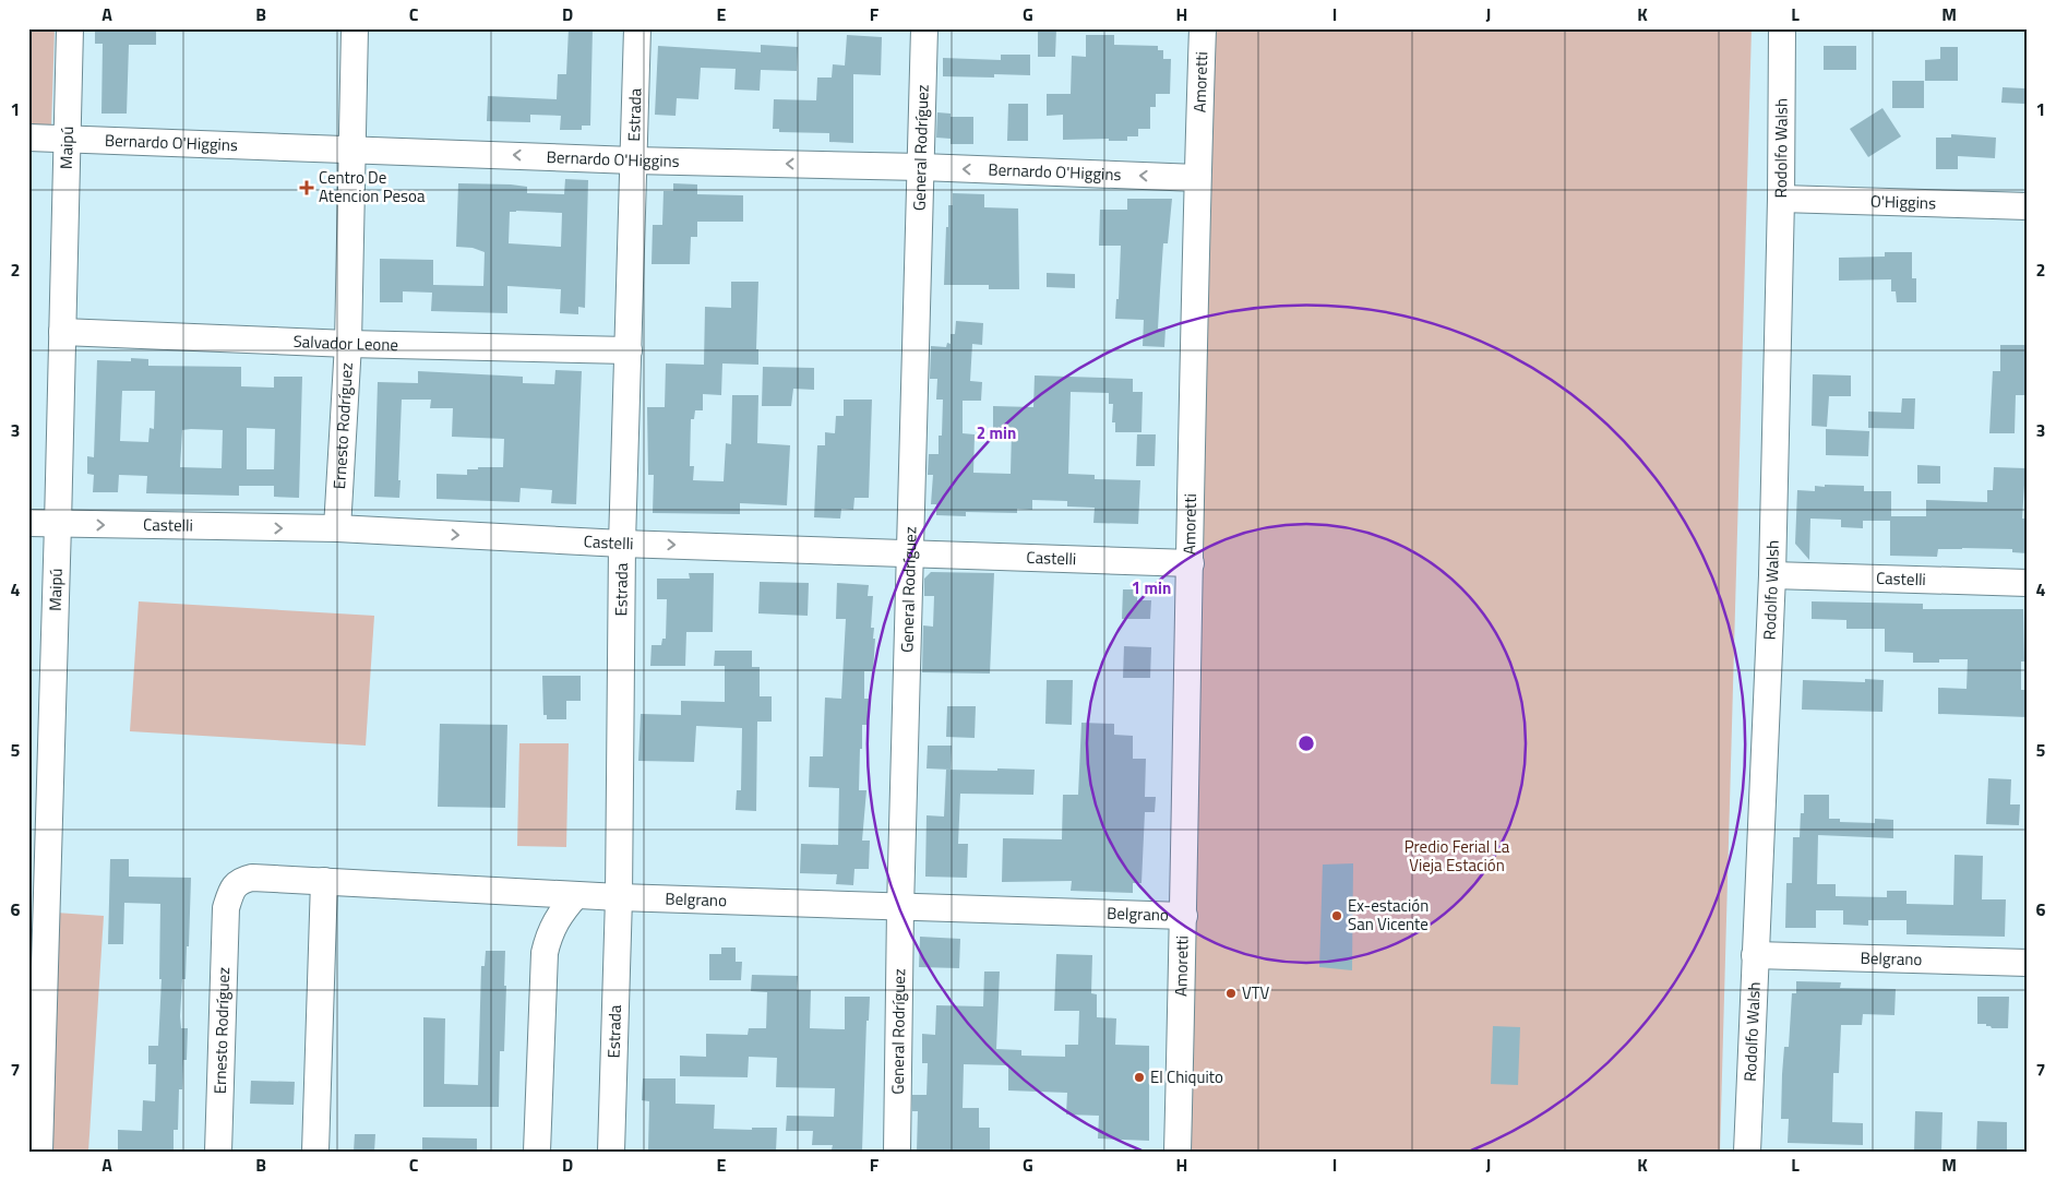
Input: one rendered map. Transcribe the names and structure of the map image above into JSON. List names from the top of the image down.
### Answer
{
  "streets": {
    "street": [
      "Amoretti",
      "Estrada",
      "Bernardo O'Higgins",
      "Maipú",
      "General Rodríguez",
      "Rodolfo Walsh",
      "O'Higgins",
      "Salvador Leone",
      "Ernesto Rodríguez",
      "Castelli",
      "Belgrano"
    ]
  },
  "crossings": [
    ["Amoretti", "Bernardo O'Higgins"],
    ["Amoretti", "Castelli"],
    ["Amoretti", "Belgrano"],
    ["Estrada", "Bernardo O'Higgins"],
    ["Estrada", "Salvador Leone"],
    ["Estrada", "Castelli"],
    ["Estrada", "Belgrano"],
    ["Bernardo O'Higgins", "Maipú"],
    ["Bernardo O'Higgins", "General Rodríguez"],
    ["Bernardo O'Higgins", "Ernesto Rodríguez"],
    ["Maipú", "Salvador Leone"],
    ["Maipú", "Castelli"],
    ["General Rodríguez", "Castelli"],
    ["General Rodríguez", "Belgrano"],
    ["Rodolfo Walsh", "O'Higgins"],
    ["Rodolfo Walsh", "Castelli"],
    ["Rodolfo Walsh", "Belgrano"],
    ["Salvador Leone", "Ernesto Rodríguez"],
    ["Ernesto Rodríguez", "Castelli"],
    ["Ernesto Rodríguez", "Belgrano"]
  ],
  "one_way": ["Bernardo O'Higgins", "Castelli"],
  "parks": ["Predio Ferial La Vieja Estación"],
  "places": {
    "health": ["Centro De Atencion Pesoa"],
    "other": ["Ex-estación San Vicente", "VTV", "El Chiquito"]
  },
  "grid": {
    "columns": [
      "A",
      "B",
      "C",
      "D",
      "E",
      "F",
      "G",
      "H",
      "I",
      "J",
      "K",
      "L",
      "M"
    ],
    "rows": [
      "1",
      "2",
      "3",
      "4",
      "5",
      "6",
      "7"
    ]
  },
  "rings": ["2 min", "1 min"]
}
